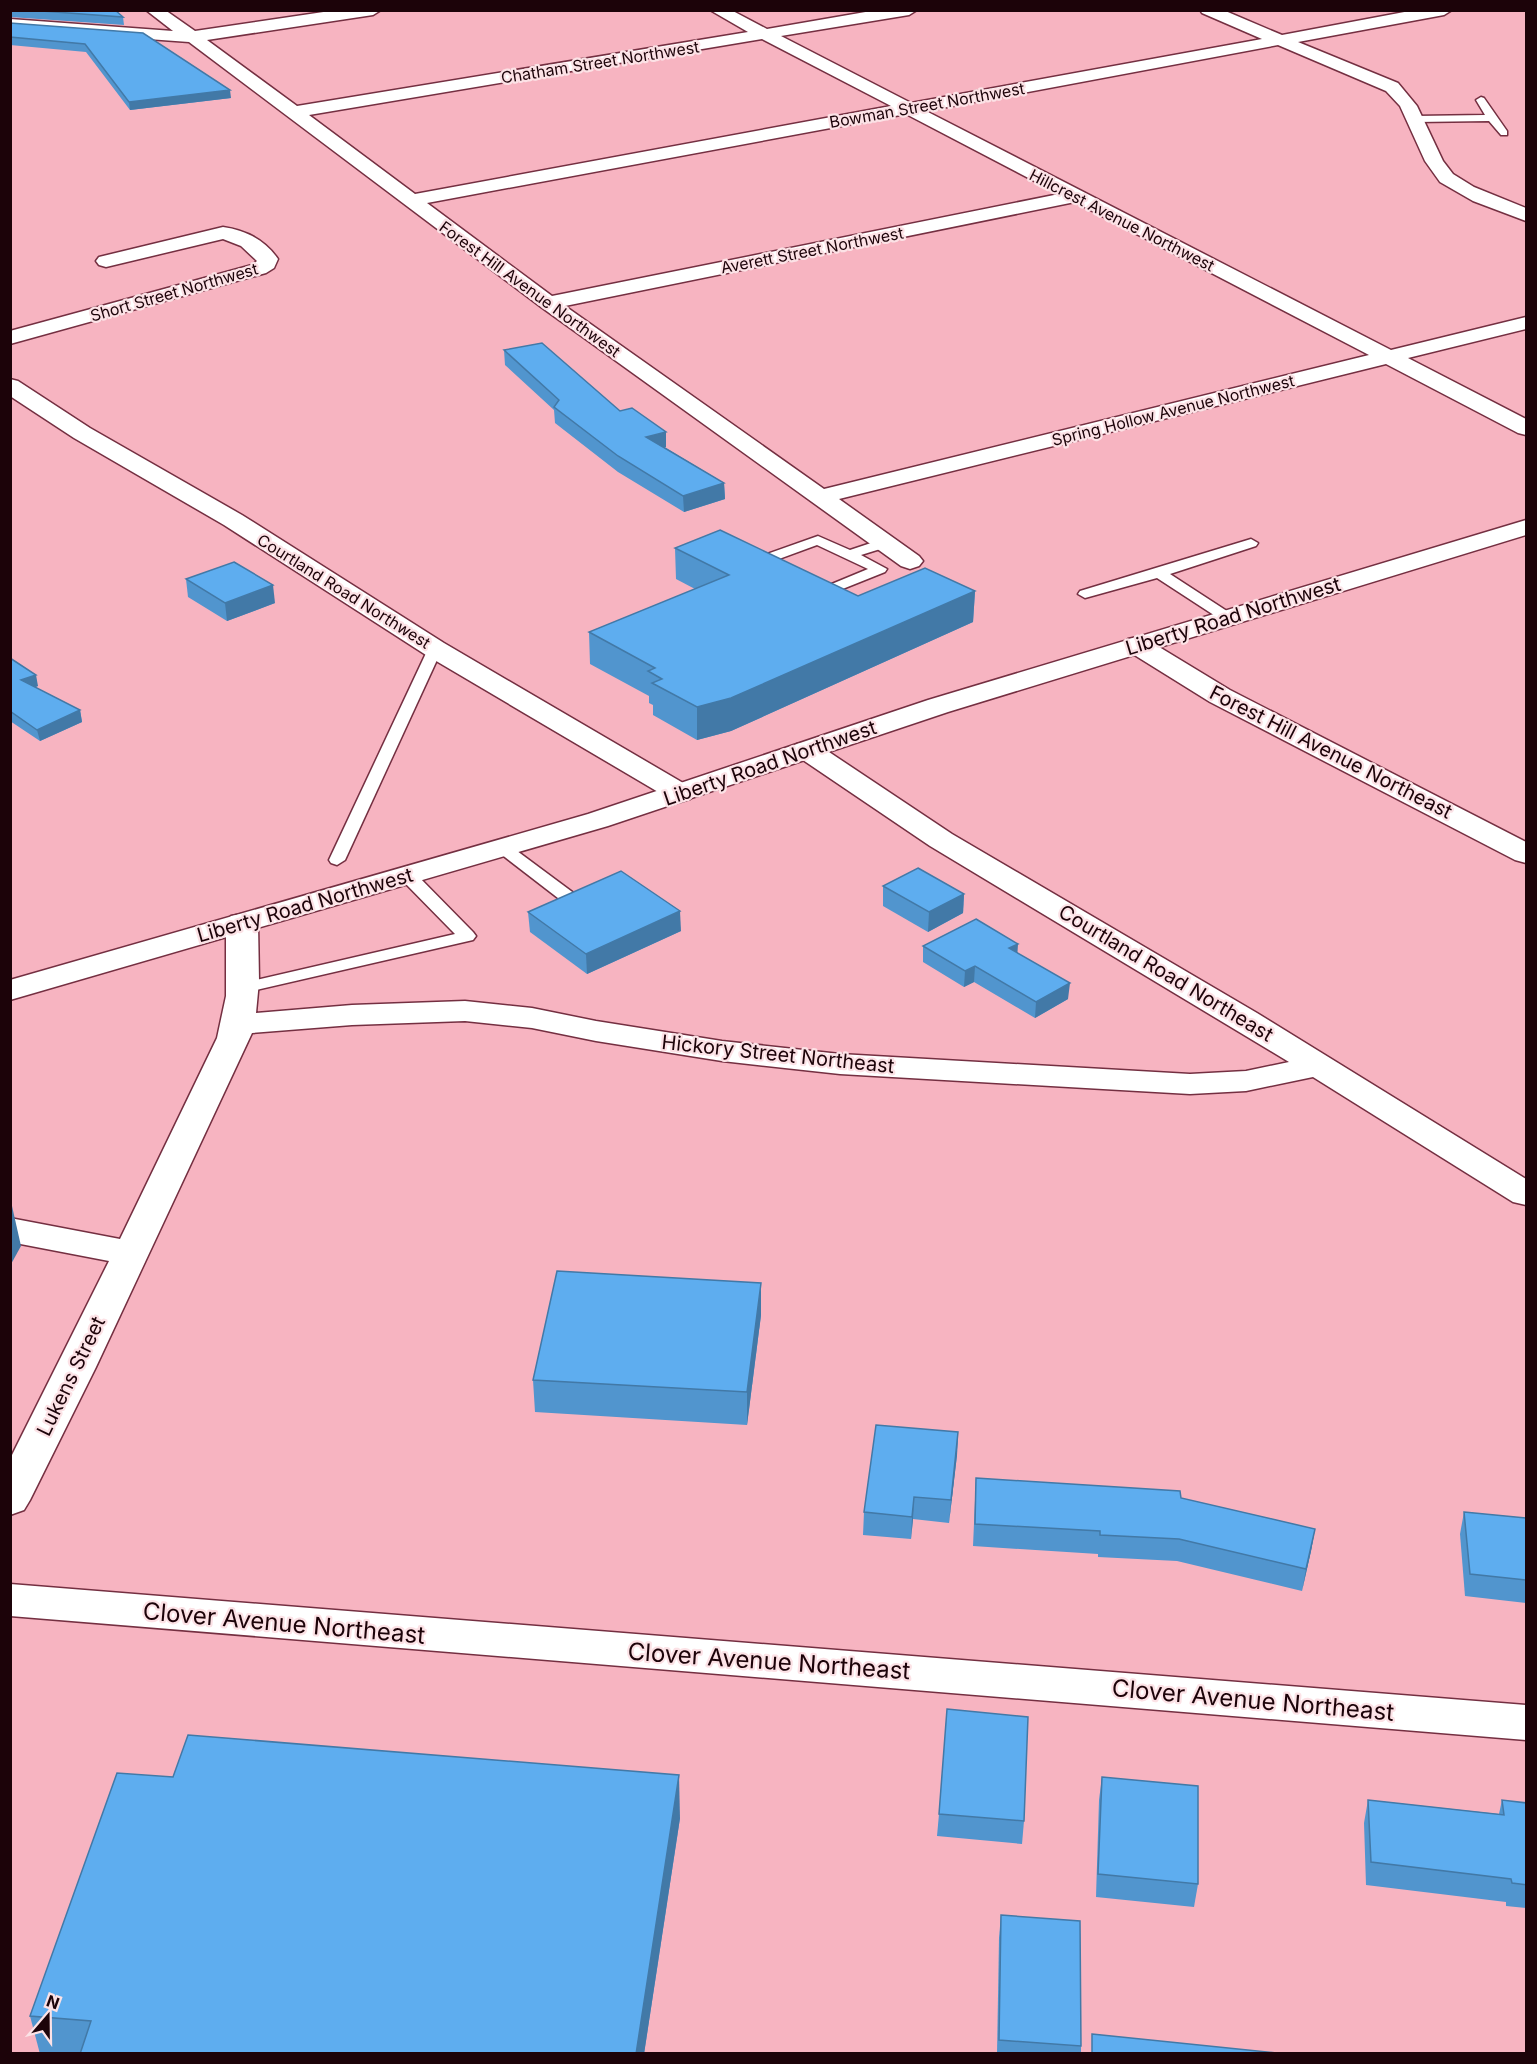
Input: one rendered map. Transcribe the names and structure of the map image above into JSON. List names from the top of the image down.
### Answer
{
  "streets": {
    "street": [
      "Chatham Street Northwest",
      "Bowman Street Northwest",
      "Hillcrest Avenue Northwest",
      "Averett Street Northwest",
      "Forest Hill Avenue Northwest",
      "Short Street Northwest",
      "Spring Hollow Avenue Northwest",
      "Courtland Road Northwest",
      "Liberty Road Northwest",
      "Forest Hill Avenue Northeast",
      "Courtland Road Northeast",
      "Hickory Street Northeast",
      "Lukens Street",
      "Clover Avenue Northeast"
    ]
  },
  "crossings": [
    ["Chatham Street Northwest", "Hillcrest Avenue Northwest"],
    ["Chatham Street Northwest", "Forest Hill Avenue Northwest"],
    ["Bowman Street Northwest", "Hillcrest Avenue Northwest"],
    ["Bowman Street Northwest", "Forest Hill Avenue Northwest"],
    ["Hillcrest Avenue Northwest", "Averett Street Northwest"],
    ["Hillcrest Avenue Northwest", "Spring Hollow Avenue Northwest"],
    ["Averett Street Northwest", "Forest Hill Avenue Northwest"],
    ["Forest Hill Avenue Northwest", "Spring Hollow Avenue Northwest"],
    ["Courtland Road Northwest", "Liberty Road Northwest"],
    ["Liberty Road Northwest", "Forest Hill Avenue Northeast"],
    ["Liberty Road Northwest", "Courtland Road Northeast"],
    ["Liberty Road Northwest", "Lukens Street"],
    ["Courtland Road Northeast", "Hickory Street Northeast"],
    ["Hickory Street Northeast", "Lukens Street"]
  ],
  "north": "top"
}
